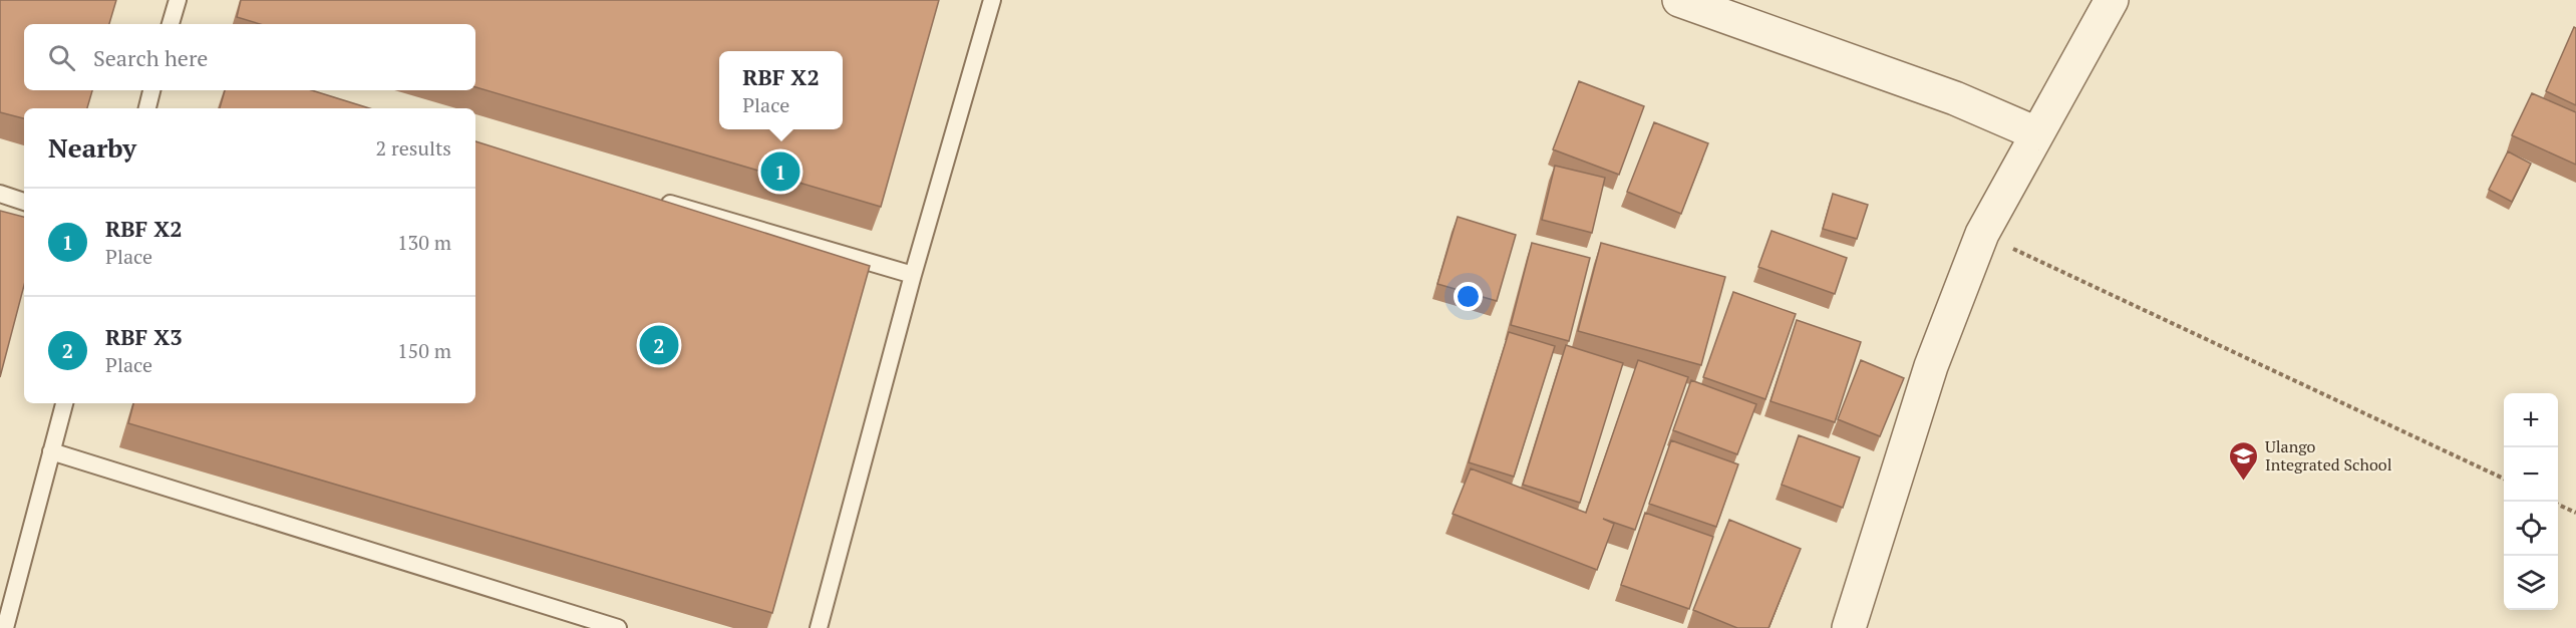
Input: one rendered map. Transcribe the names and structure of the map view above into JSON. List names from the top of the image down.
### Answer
{
  "places": {
    "school or university": ["Ulango Integrated School"]
  },
  "page": {
    "search": "Search here",
    "popup": ["RBF X2", "Place"],
    "heading": ["Nearby", "2 results"],
    "pins": ["1", "2"],
    "list": [
      {
        "mark": "1",
        "name": "RBF X2",
        "note": "Place",
        "value": "130 m"
      },
      {
        "mark": "2",
        "name": "RBF X3",
        "note": "Place",
        "value": "150 m"
      }
    ],
    "map_buttons": ["+", "−"]
  }
}
